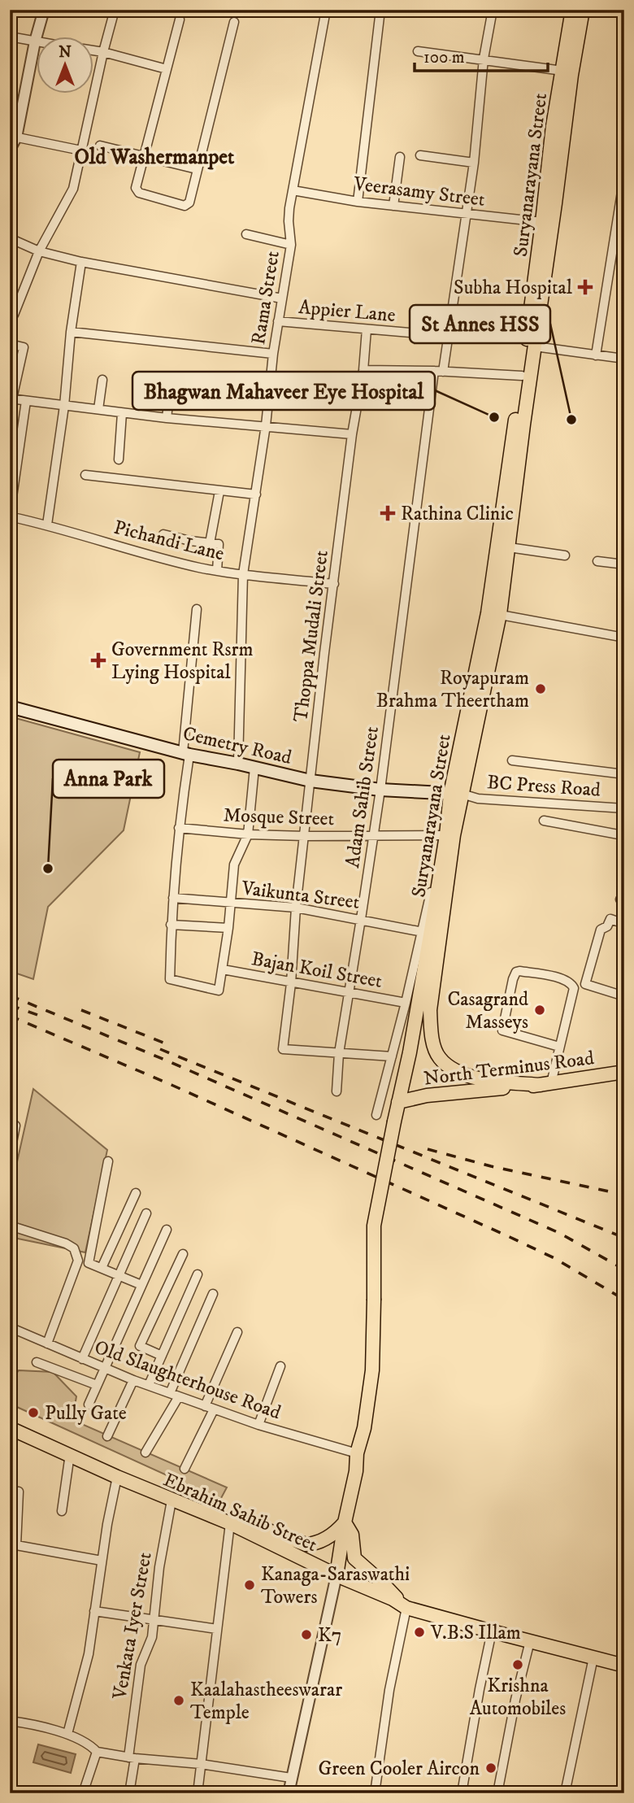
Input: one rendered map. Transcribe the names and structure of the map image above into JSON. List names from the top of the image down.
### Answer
{
  "streets": {
    "main road": [
      "Suryanarayana Street",
      "Cemetry Road",
      "North Terminus Road",
      "Ebrahim Sahib Street"
    ],
    "street": [
      "Veerasamy Street",
      "Rama Street",
      "Appier Lane",
      "Pichandi Lane",
      "Thoppa Mudali Street",
      "BC Press Road",
      "Adam Sahib Street",
      "Mosque Street",
      "Vaikunta Street",
      "Bajan Koil Street",
      "Old Slaughterhouse Road",
      "Venkata Iyer Street"
    ]
  },
  "crossings": [
    ["Suryanarayana Street", "Veerasamy Street"],
    ["Suryanarayana Street", "Cemetry Road"],
    ["Suryanarayana Street", "BC Press Road"],
    ["Suryanarayana Street", "Mosque Street"],
    ["Suryanarayana Street", "North Terminus Road"],
    ["Suryanarayana Street", "Old Slaughterhouse Road"],
    ["Suryanarayana Street", "Ebrahim Sahib Street"],
    ["Veerasamy Street", "Rama Street"],
    ["Veerasamy Street", "Adam Sahib Street"],
    ["Rama Street", "Appier Lane"],
    ["Rama Street", "Pichandi Lane"],
    ["Rama Street", "Cemetry Road"],
    ["Appier Lane", "Thoppa Mudali Street"],
    ["Appier Lane", "Adam Sahib Street"],
    ["Pichandi Lane", "Thoppa Mudali Street"],
    ["Thoppa Mudali Street", "Cemetry Road"],
    ["Thoppa Mudali Street", "Adam Sahib Street"],
    ["Thoppa Mudali Street", "Mosque Street"],
    ["Thoppa Mudali Street", "Vaikunta Street"],
    ["Thoppa Mudali Street", "Bajan Koil Street"],
    ["Cemetry Road", "BC Press Road"],
    ["Cemetry Road", "Adam Sahib Street"],
    ["Cemetry Road", "Bajan Koil Street"],
    ["Adam Sahib Street", "Mosque Street"],
    ["Adam Sahib Street", "Vaikunta Street"],
    ["Adam Sahib Street", "Bajan Koil Street"],
    ["Mosque Street", "Bajan Koil Street"],
    ["Vaikunta Street", "Bajan Koil Street"],
    ["Ebrahim Sahib Street", "Venkata Iyer Street"]
  ],
  "districts": ["Old Washermanpet"],
  "places": {
    "health": ["Subha Hospital", "Rathina Clinic", "Government Rsrm Lying Hospital"],
    "other": [
      "Bhagwan Mahaveer Eye Hospital",
      "St Annes HSS",
      "Royapuram Brahma Theertham",
      "Anna Park",
      "Casagrand Masseys",
      "Pully Gate",
      "Kanaga-Saraswathi Towers",
      "V.B.S Illam",
      "K7",
      "Krishna Automobiles",
      "Kaalahastheeswarar Temple",
      "Green Cooler Aircon"
    ]
  },
  "scale_bar": "100 m",
  "north": "top"
}
